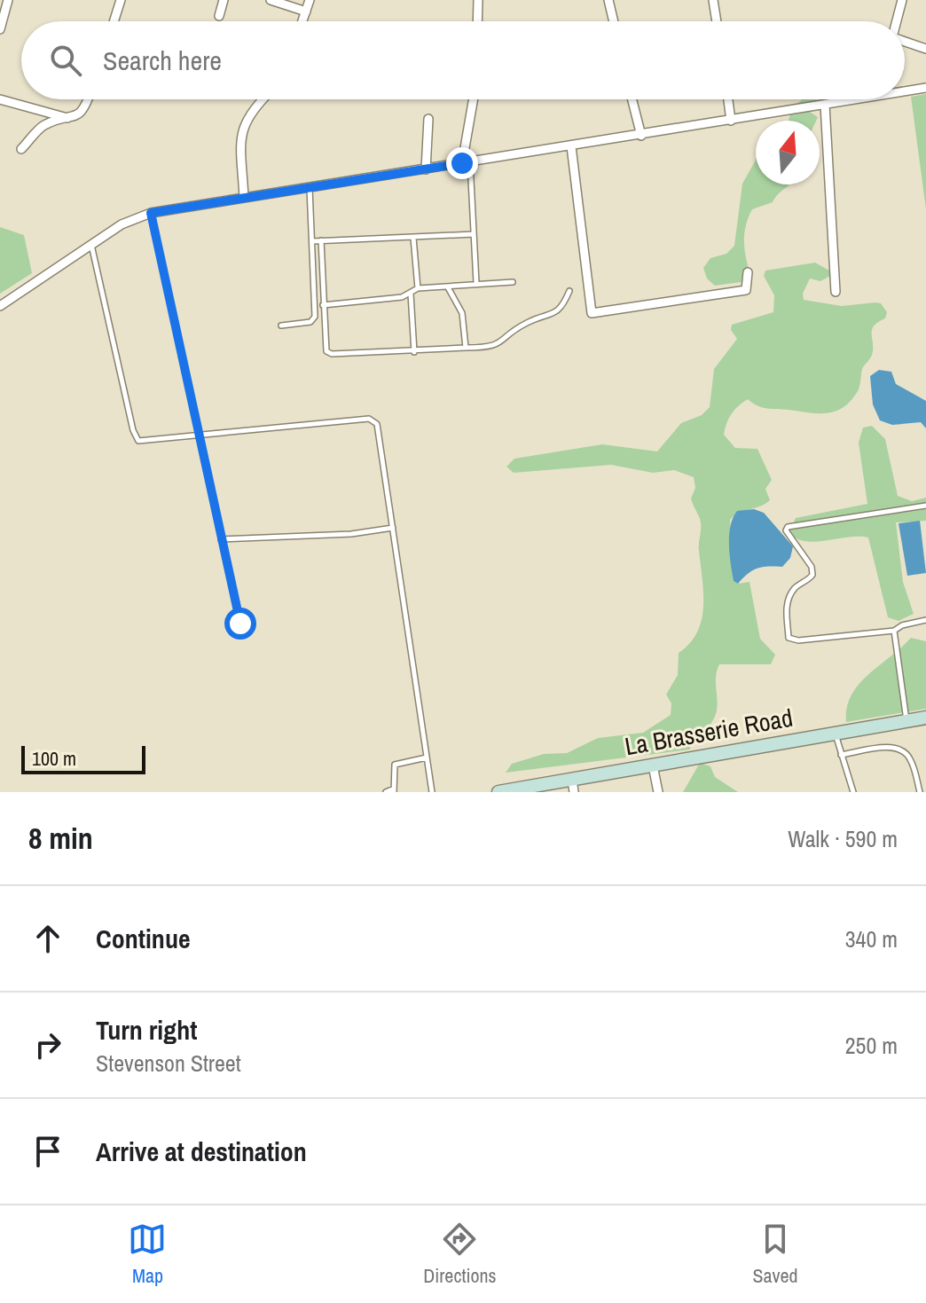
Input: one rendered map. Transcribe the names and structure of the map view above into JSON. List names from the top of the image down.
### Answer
{
  "streets": {
    "main road": ["La Brasserie Road"]
  },
  "scale_bar": "100 m",
  "north": "top",
  "page": {
    "search": "Search here",
    "scale": "100 m",
    "heading": ["8 min", "Walk · 590 m"],
    "list": [
      ["Continue", "340 m"],
      ["Turn right", "Stevenson Street", "250 m"],
      "Arrive at destination"
    ],
    "nav": ["Map", "Directions", "Saved"]
  }
}
